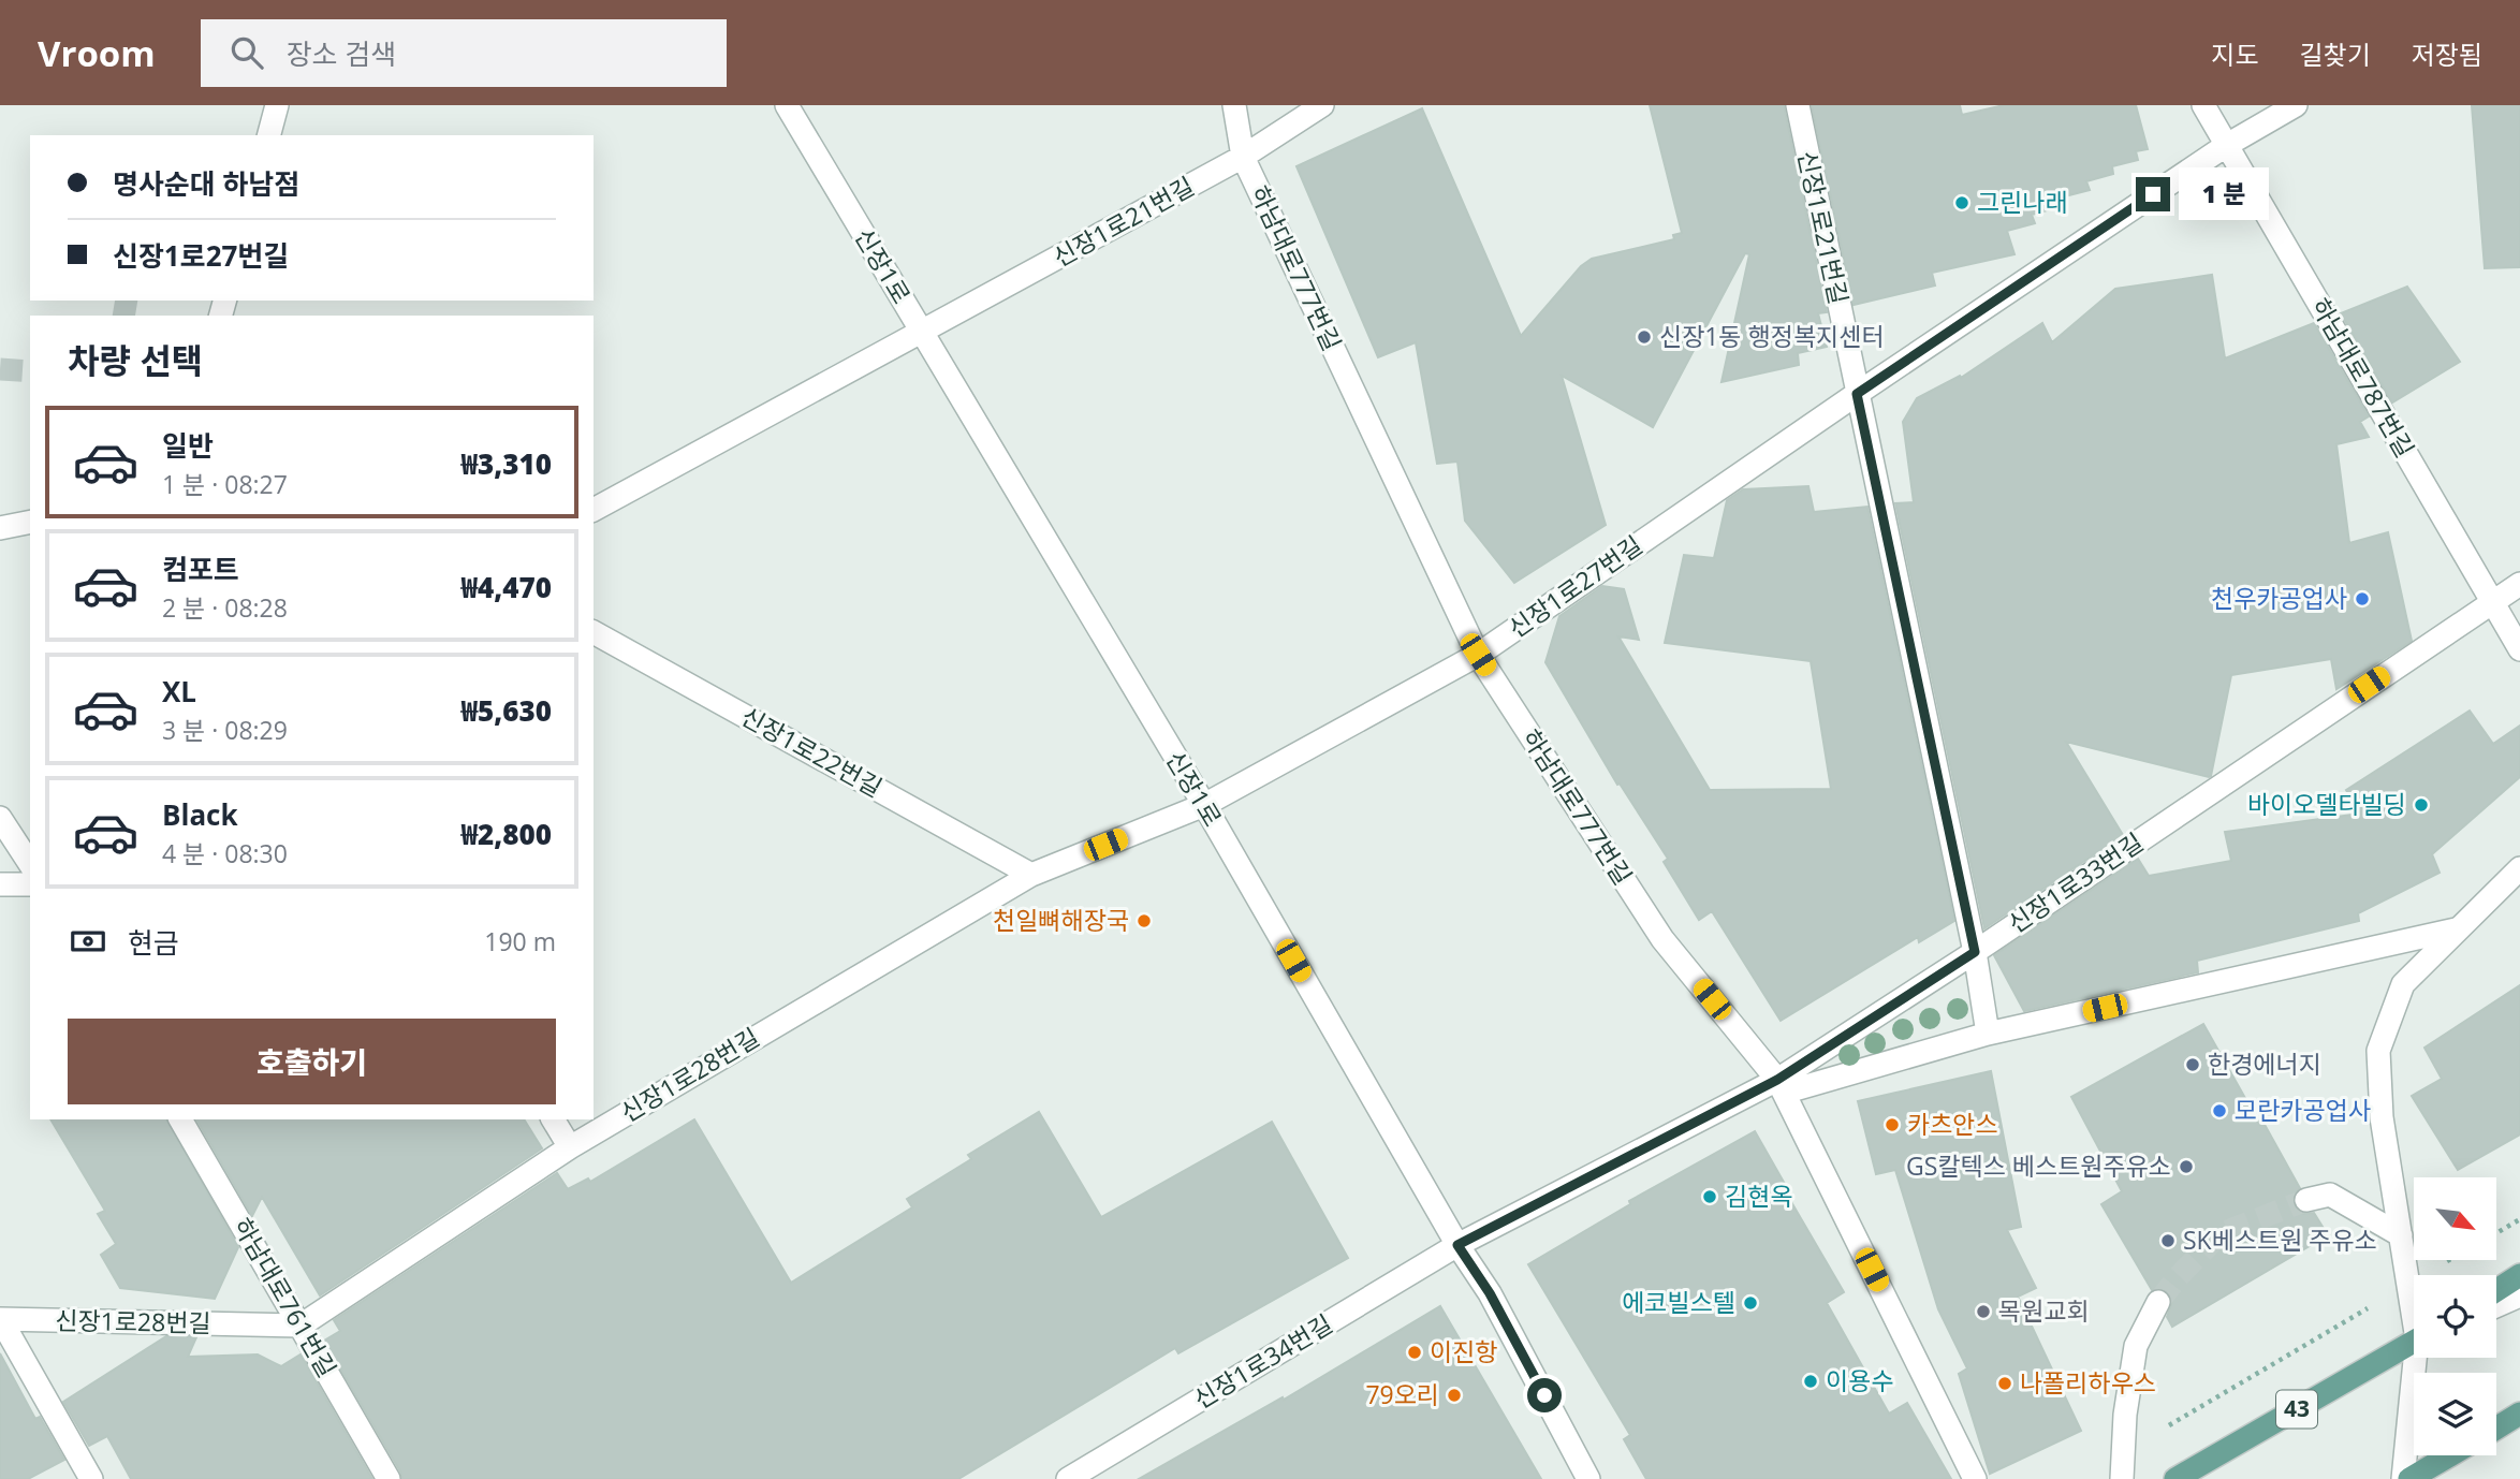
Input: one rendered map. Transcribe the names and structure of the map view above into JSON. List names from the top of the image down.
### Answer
{
  "streets": {
    "main road": ["43"],
    "street": [
      "신장1로21번길",
      "신장1로",
      "하남대로777번길",
      "하남대로787번길",
      "신장1로27번길",
      "신장1로22번길",
      "신장1로33번길",
      "신장1로28번길",
      "하남대로761번길",
      "신장1로34번길"
    ]
  },
  "crossings": [
    ["신장1로21번길", "신장1로"],
    ["신장1로21번길", "하남대로777번길"],
    ["신장1로21번길", "신장1로27번길"],
    ["신장1로", "신장1로27번길"],
    ["신장1로", "신장1로33번길"],
    ["신장1로", "신장1로28번길"],
    ["신장1로", "신장1로34번길"],
    ["하남대로777번길", "신장1로27번길"],
    ["하남대로777번길", "신장1로33번길"],
    ["하남대로787번길", "신장1로27번길"],
    ["하남대로787번길", "신장1로33번길"],
    ["신장1로27번길", "신장1로28번길"],
    ["신장1로22번길", "신장1로28번길"],
    ["신장1로33번길", "신장1로34번길"],
    ["신장1로28번길", "하남대로761번길"]
  ],
  "places": [
    "그린나래",
    "신장1동 행정복지센터",
    "천우카공업사",
    "바이오델타빌딩",
    "천일뼈해장국",
    "한경에너지",
    "모란카공업사",
    "카츠안스",
    "GS칼텍스 베스트원주유소",
    "김현옥",
    "SK베스트원 주유소",
    "에코빌스텔",
    "목원교회",
    "이진항",
    "이용수",
    "나폴리하우스",
    "79오리"
  ],
  "north": "bottom right",
  "page": {
    "header": "Vroom",
    "search": "장소 검색",
    "nav": ["지도", "길찾기", "저장됨"],
    "banner": ["명사순대 하남점", "신장1로27번길"],
    "bubble": "1 분",
    "heading": "차량 선택",
    "list": [
      {
        "name": "일반",
        "note": "1 분 · 08:27",
        "value": "₩3,310"
      },
      {
        "name": "컴포트",
        "note": "2 분 · 08:28",
        "value": "₩4,470"
      },
      {
        "name": "XL",
        "note": "3 분 · 08:29",
        "value": "₩5,630"
      },
      {
        "name": "Black",
        "note": "4 분 · 08:30",
        "value": "₩2,800"
      }
    ],
    "pay": ["현금", "190 m"],
    "buttons": "호출하기"
  }
}
